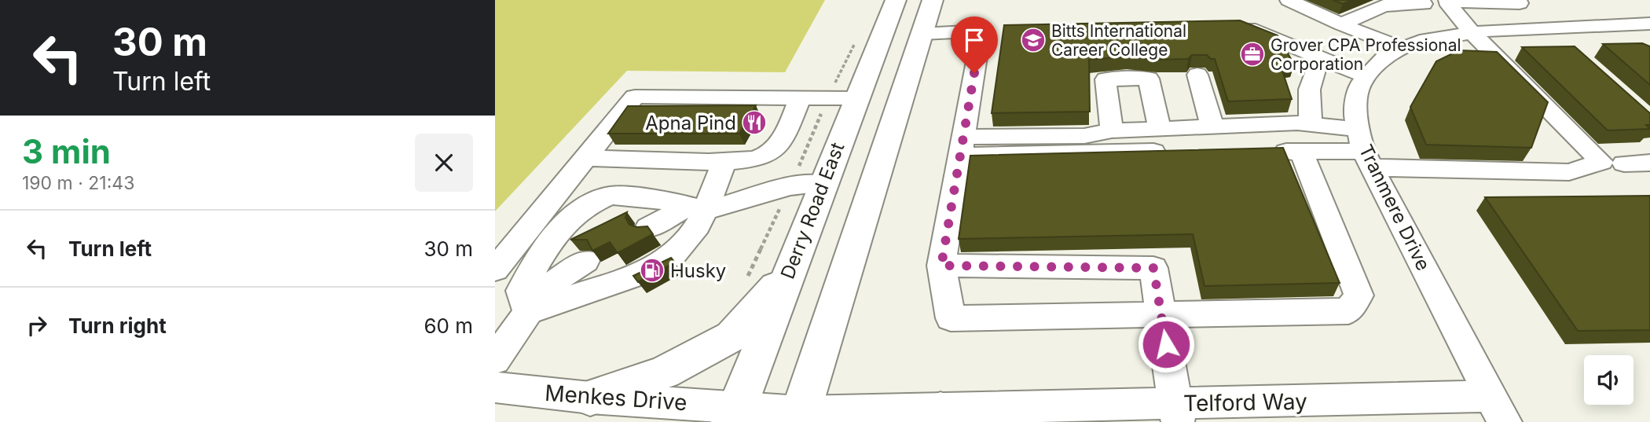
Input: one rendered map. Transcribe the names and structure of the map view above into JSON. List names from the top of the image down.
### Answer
{
  "streets": {
    "main road": ["Derry Road East"],
    "street": ["Tranmere Drive", "Menkes Drive", "Telford Way"]
  },
  "crossings": [
    ["Tranmere Drive", "Telford Way"],
    ["Derry Road East", "Menkes Drive"],
    ["Derry Road East", "Telford Way"],
    ["Menkes Drive", "Telford Way"]
  ],
  "places": {
    "school or university": ["Bitts International Career College"],
    "office": ["Grover CPA Professional Corporation"],
    "restaurant": ["Apna Pind"],
    "fuel station": ["Husky"]
  },
  "page": {
    "turn": ["30 m", "Turn left"],
    "heading": ["3 min", "190 m · 21:43"],
    "list": [
      {
        "name": "Turn left",
        "value": "30 m"
      },
      {
        "name": "Turn right",
        "value": "60 m"
      }
    ]
  }
}
